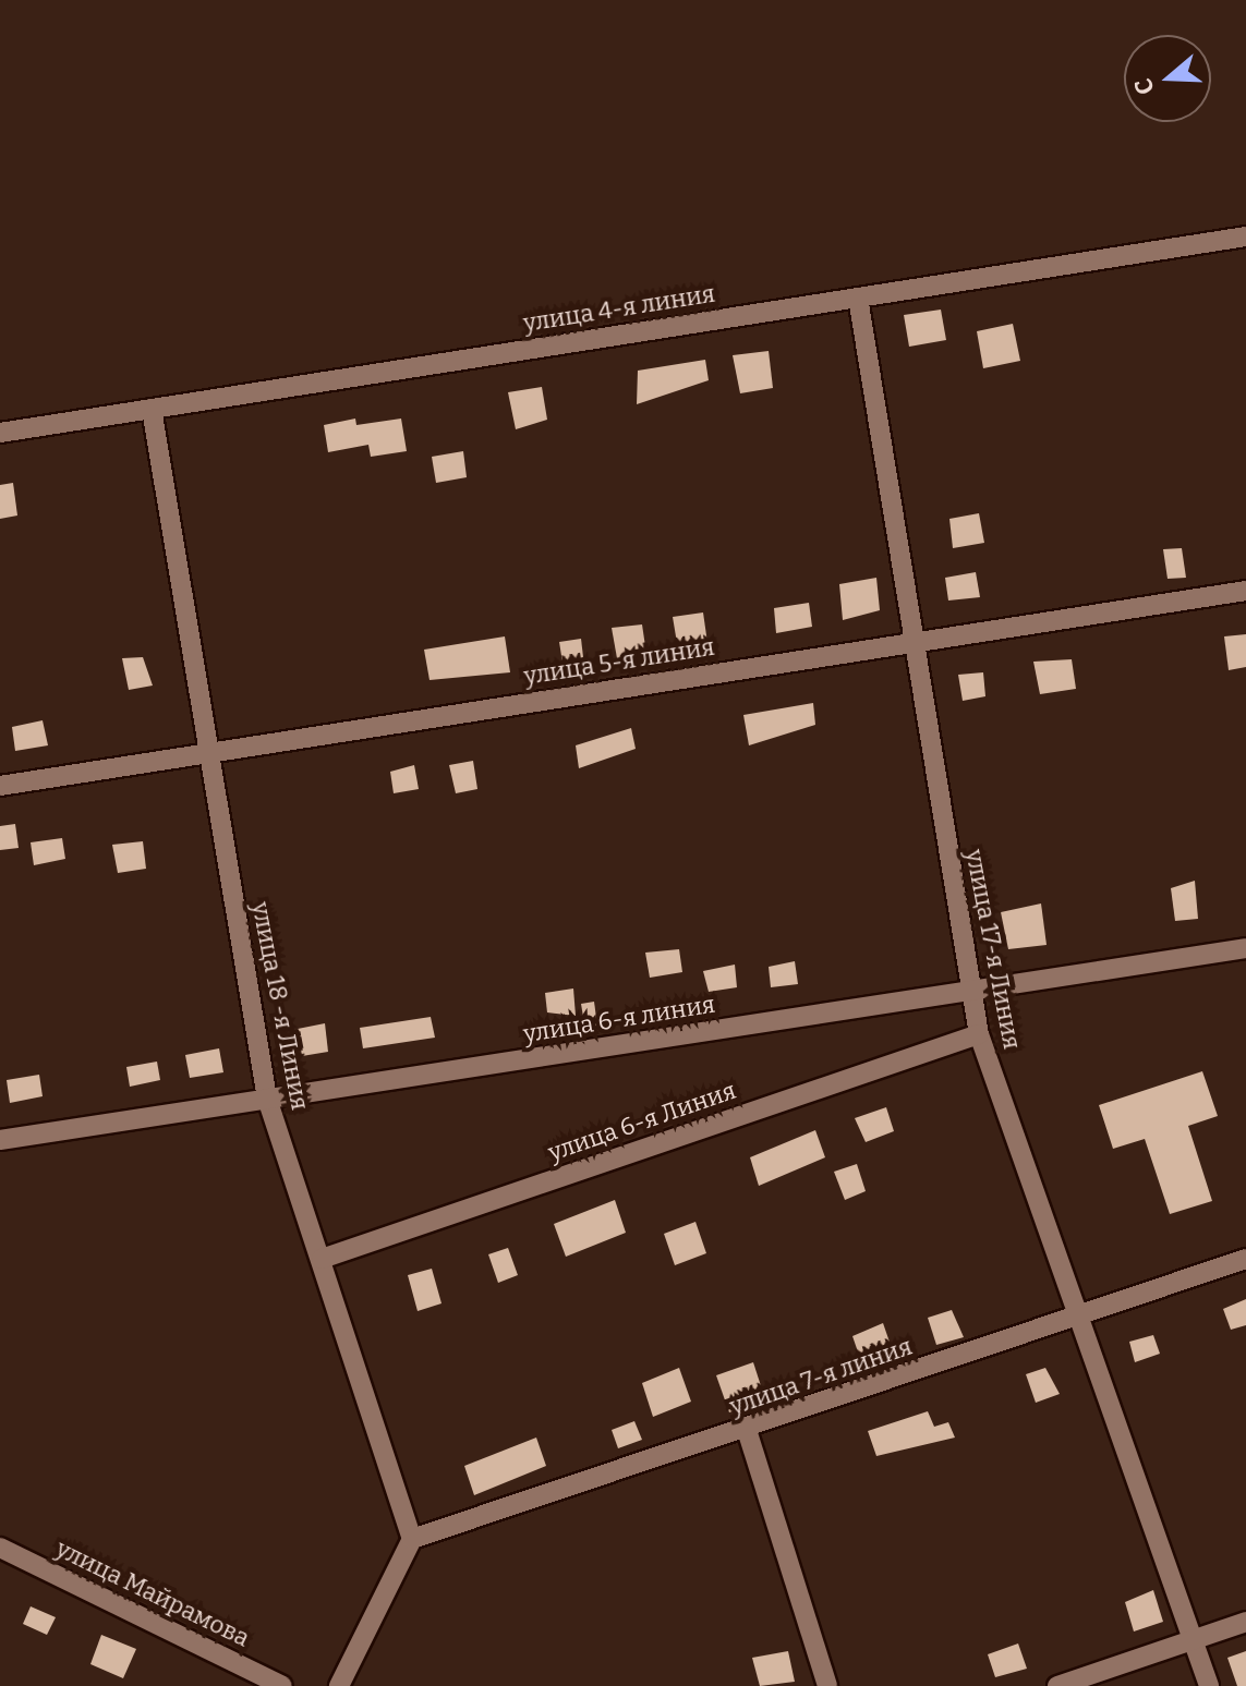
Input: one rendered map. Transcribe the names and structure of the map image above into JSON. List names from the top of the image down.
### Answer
{
  "streets": {
    "street": [
      "улица 4-я линия",
      "улица 5-я линия",
      "улица 17-я Линия",
      "улица 18 -я Линия",
      "улица 6-я линия",
      "улица 6-я Линия",
      "улица 7-я линия",
      "улица Майрамова"
    ]
  },
  "crossings": [
    ["улица 4-я линия", "улица 17-я Линия"],
    ["улица 4-я линия", "улица 18 -я Линия"],
    ["улица 5-я линия", "улица 17-я Линия"],
    ["улица 5-я линия", "улица 18 -я Линия"],
    ["улица 17-я Линия", "улица 6-я линия"],
    ["улица 17-я Линия", "улица 6-я Линия"],
    ["улица 17-я Линия", "улица 7-я линия"],
    ["улица 18 -я Линия", "улица 6-я линия"],
    ["улица 18 -я Линия", "улица 6-я Линия"],
    ["улица 18 -я Линия", "улица 7-я линия"]
  ],
  "north": "left"
}
